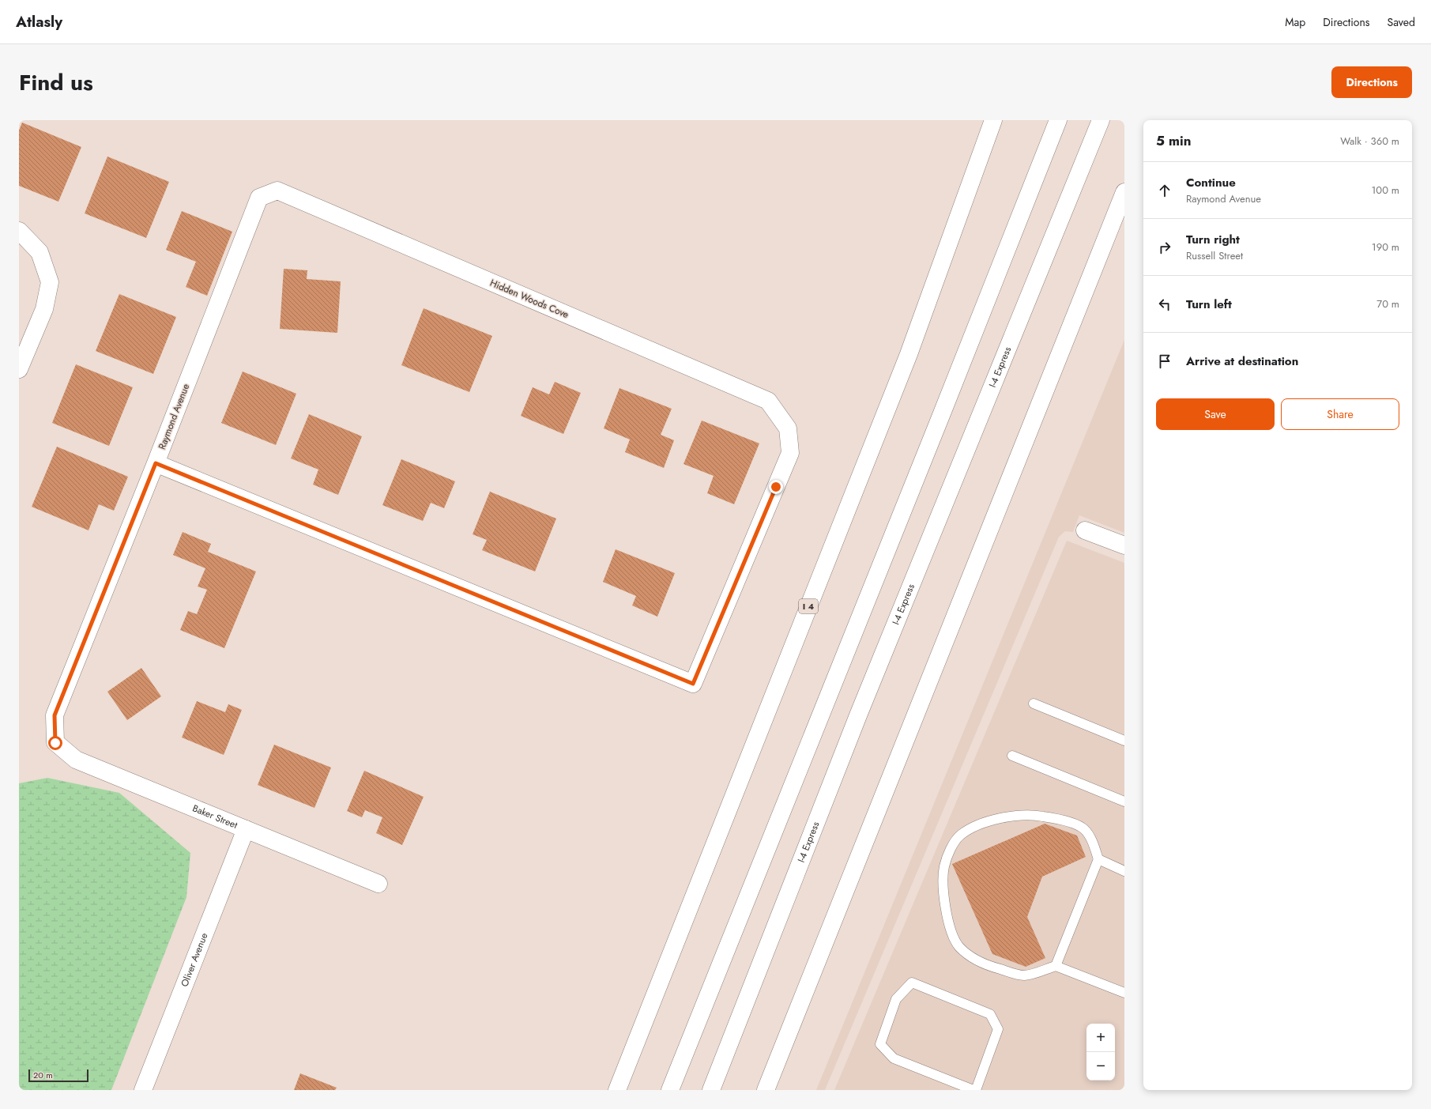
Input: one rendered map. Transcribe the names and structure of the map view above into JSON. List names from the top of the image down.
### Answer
{
  "streets": {
    "main road": [
      "Hidden Woods Cove",
      "I-4 Express",
      "Raymond Avenue",
      "I 4",
      "Baker Street",
      "Oliver Avenue"
    ]
  },
  "crossings": [
    ["Hidden Woods Cove", "Raymond Avenue"],
    ["Raymond Avenue", "Baker Street"],
    ["Baker Street", "Oliver Avenue"]
  ],
  "scale_bar": "20 m",
  "page": {
    "header": "Atlasly",
    "nav": ["Map", "Directions", "Saved"],
    "title": "Find us",
    "buttons": [
      "Directions",
      ["Save", "Share"]
    ],
    "heading": ["5 min", "Walk · 360 m"],
    "list": [
      ["Continue", "Raymond Avenue", "100 m"],
      ["Turn right", "Russell Street", "190 m"],
      ["Turn left", "70 m"],
      "Arrive at destination"
    ],
    "map_buttons": ["+", "−"],
    "scale": "20 m"
  }
}
